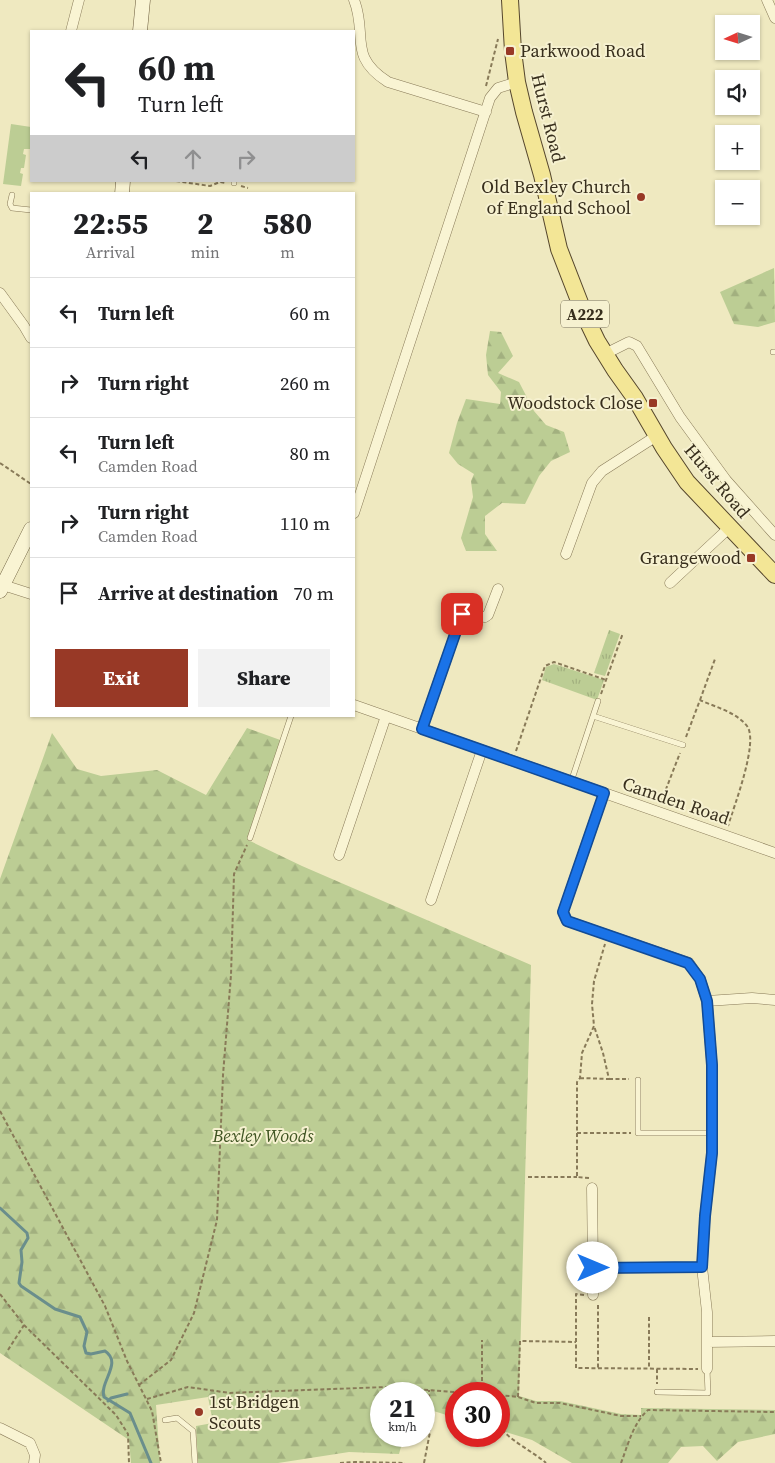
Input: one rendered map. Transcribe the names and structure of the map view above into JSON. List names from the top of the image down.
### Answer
{
  "streets": {
    "main road": ["Hurst Road", "A222"],
    "street": ["Camden Road"]
  },
  "parks": ["Bexley Woods"],
  "places": {
    "transit": ["Parkwood Road", "Woodstock Close", "Grangewood"],
    "other": ["Old Bexley Church of England School", "1st Bridgen Scouts"]
  },
  "north": "left",
  "page": {
    "map_buttons": ["+", "−"],
    "turn": ["60 m", "Turn left"],
    "eta": [
      "22:55",
      "Arrival",
      "2",
      "min",
      "580",
      "m"
    ],
    "list": [
      {
        "name": "Turn left",
        "value": "60 m"
      },
      {
        "name": "Turn right",
        "value": "260 m"
      },
      {
        "name": "Turn left",
        "note": "Camden Road",
        "value": "80 m"
      },
      {
        "name": "Turn right",
        "note": "Camden Road",
        "value": "110 m"
      },
      {
        "name": "Arrive at destination",
        "value": "70 m"
      }
    ],
    "buttons": ["Exit", "Share"],
    "speed": "21 km/h",
    "limit": "30"
  }
}
